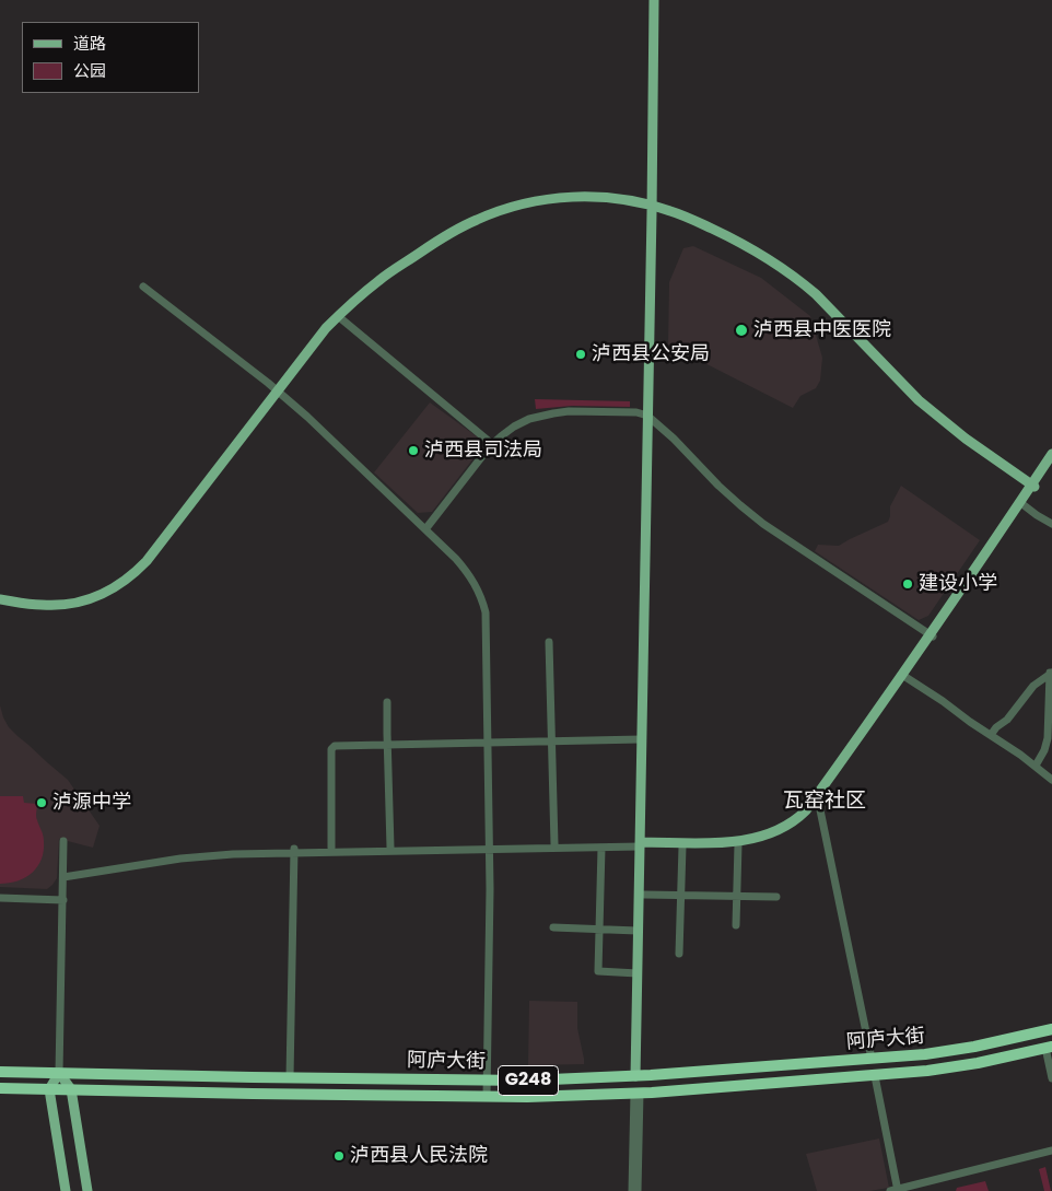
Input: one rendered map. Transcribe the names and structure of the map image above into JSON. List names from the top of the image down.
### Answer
{
  "streets": {
    "highway": ["阿庐大街", "G248"]
  },
  "crossings": [
    ["阿庐大街", "G248"]
  ],
  "districts": ["瓦窑社区"],
  "places": [
    "泸西县中医医院",
    "泸西县公安局",
    "泸西县司法局",
    "建设小学",
    "泸源中学",
    "泸西县人民法院"
  ],
  "legend": ["道路", "公园"]
}
